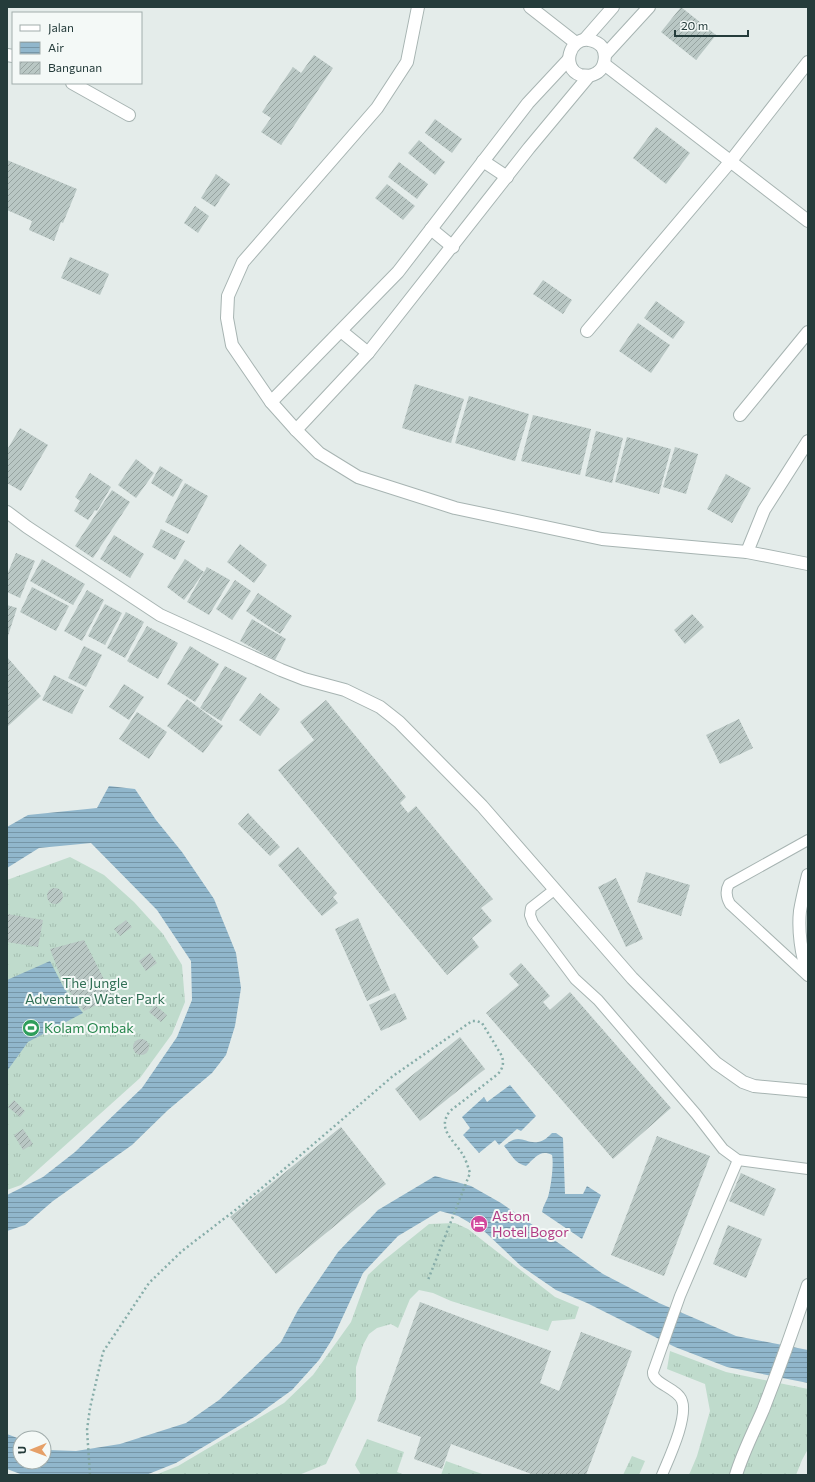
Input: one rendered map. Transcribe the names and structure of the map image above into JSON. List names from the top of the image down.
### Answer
{
  "parks": ["The Jungle Adventure Water Park"],
  "places": {
    "sports": ["Kolam Ombak"],
    "hotel": ["Aston Hotel Bogor"]
  },
  "legend": ["Jalan", "Air", "Bangunan"],
  "scale_bar": "20 m",
  "north": "left"
}
